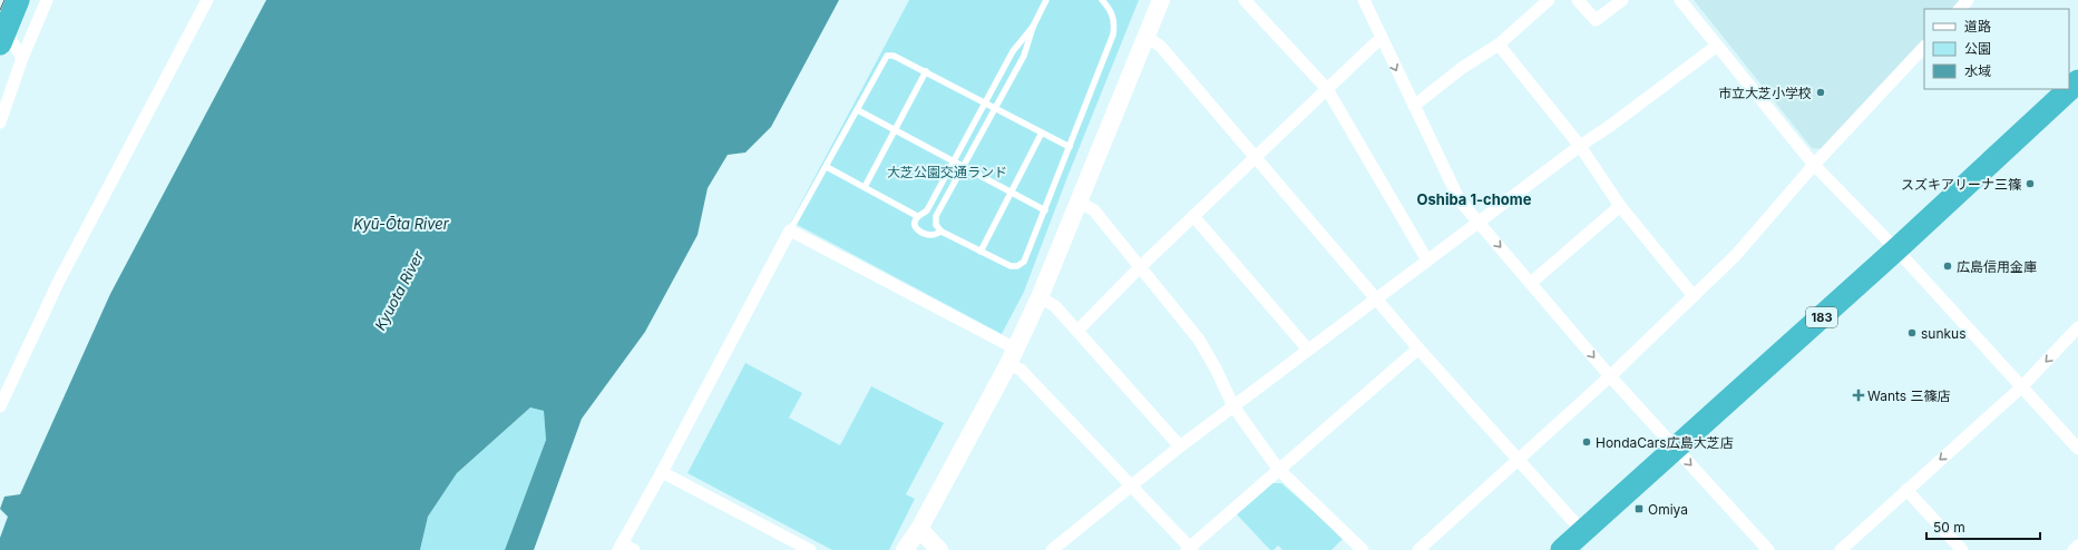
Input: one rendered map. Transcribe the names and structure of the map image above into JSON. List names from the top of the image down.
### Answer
{
  "streets": {
    "highway": ["183"]
  },
  "districts": ["Oshiba 1-chome"],
  "water": ["Kyū-Ōta River", "Kyuota River"],
  "parks": ["大芝公園交通ランド"],
  "places": {
    "other": [
      "市立大芝小学校",
      "スズキアリーナ三篠",
      "広島信用金庫",
      "sunkus",
      "HondaCars広島大芝店"
    ],
    "health": ["Wants 三篠店"],
    "transit": ["Omiya"]
  },
  "legend": ["道路", "公園", "水域"],
  "scale_bar": "50 m"
}
